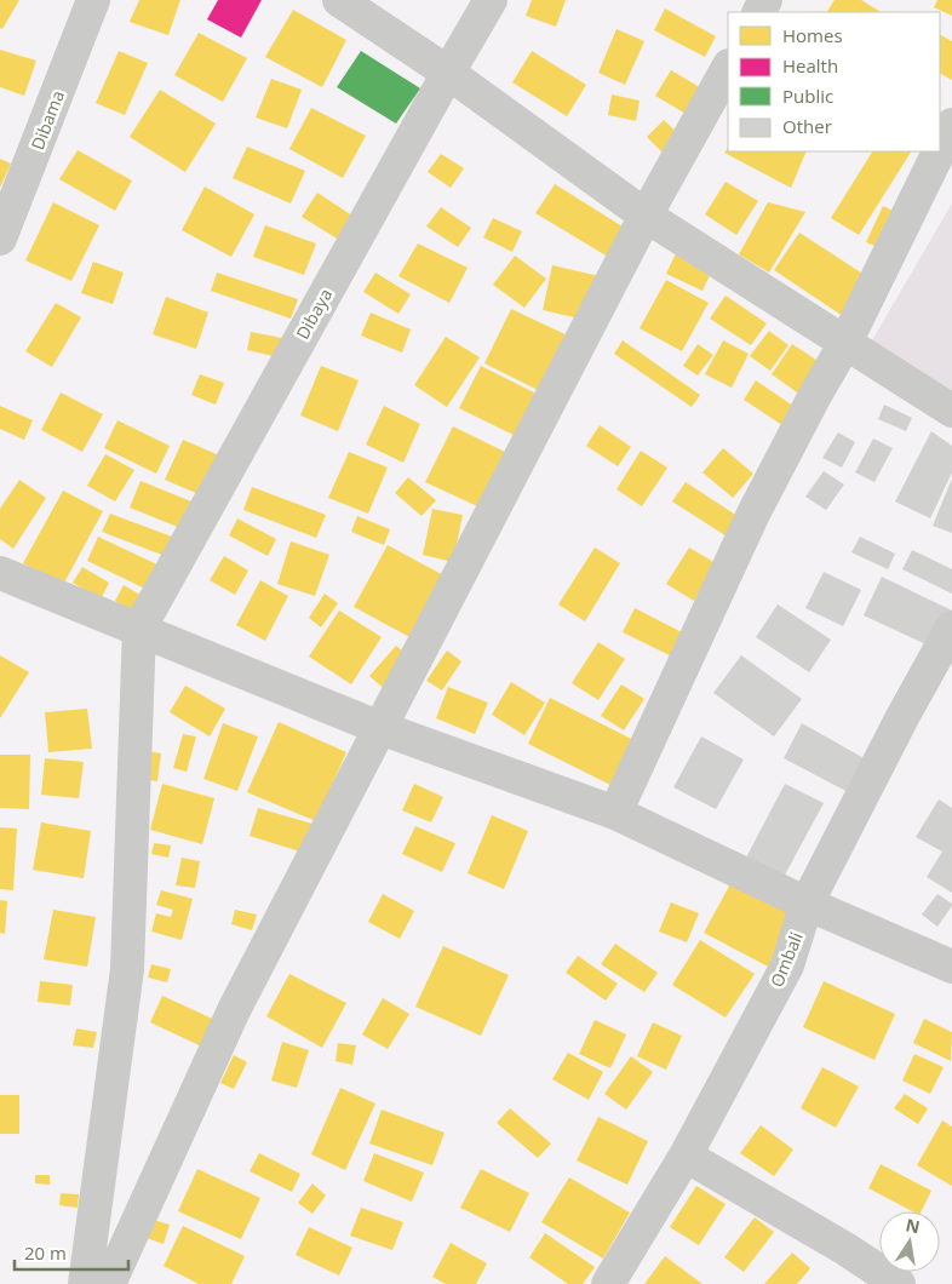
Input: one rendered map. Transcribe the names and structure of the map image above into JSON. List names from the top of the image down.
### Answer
{
  "streets": {
    "street": ["Dibama", "Dibaya", "Ombali"]
  },
  "legend": [
    "Homes",
    "Health",
    "Public",
    "Other"
  ],
  "scale_bar": "20 m",
  "north": "top"
}
